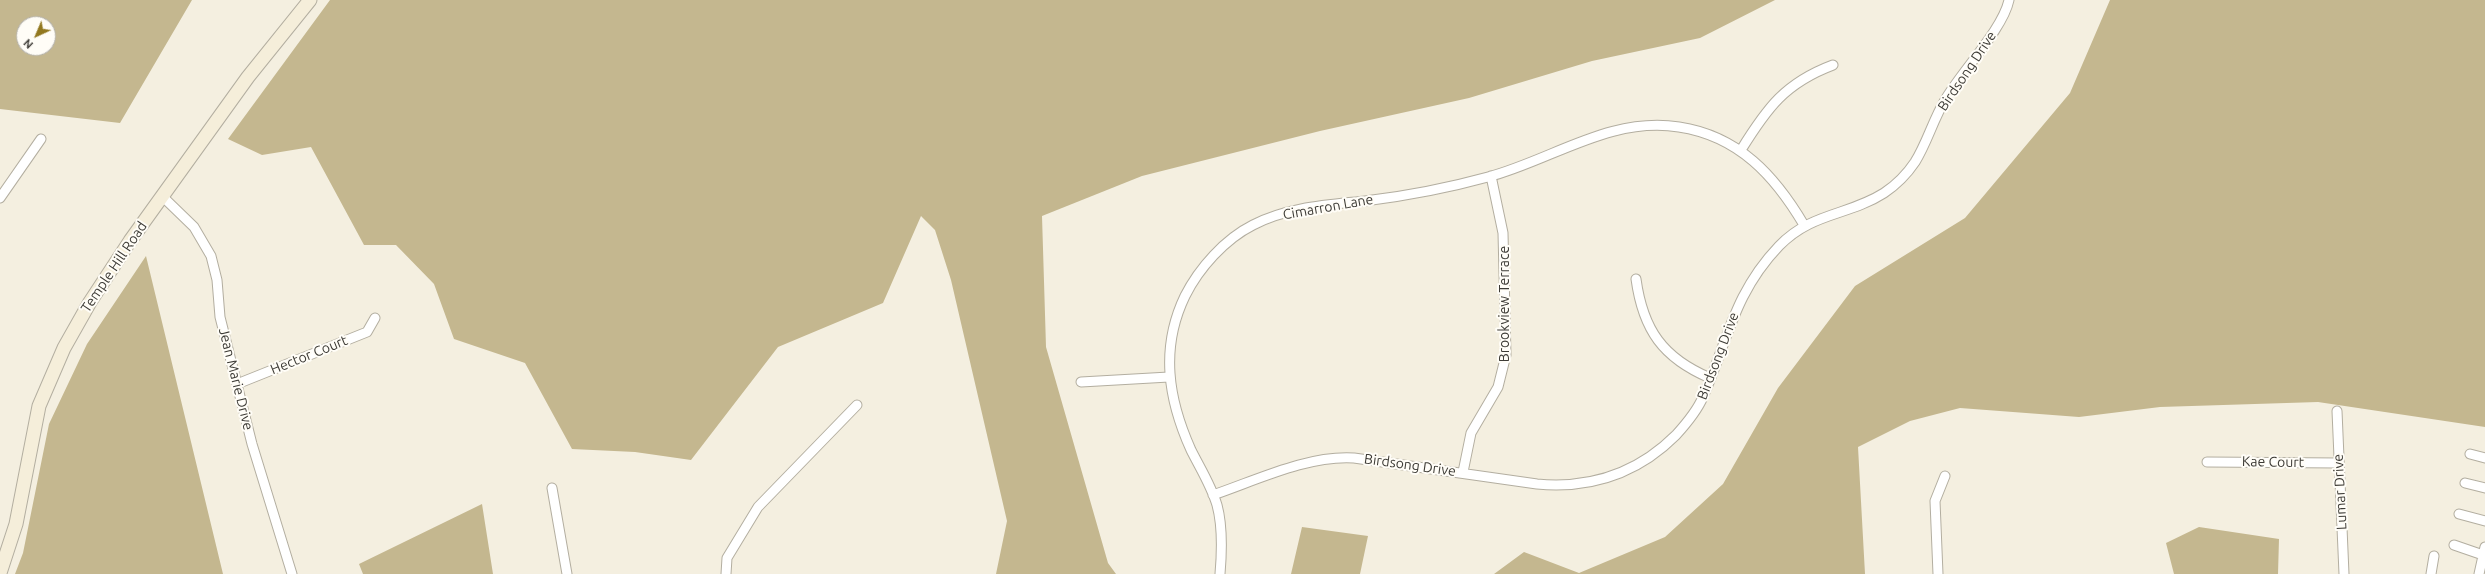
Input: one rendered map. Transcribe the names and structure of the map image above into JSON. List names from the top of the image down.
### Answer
{
  "streets": {
    "main road": ["Temple Hill Road"],
    "street": [
      "Birdsong Drive",
      "Cimarron Lane",
      "Brookview Terrace",
      "Hector Court",
      "Jean Marie Drive",
      "Kae Court",
      "Lumar Drive"
    ]
  },
  "crossings": [
    ["Birdsong Drive", "Cimarron Lane"],
    ["Birdsong Drive", "Brookview Terrace"],
    ["Cimarron Lane", "Brookview Terrace"],
    ["Temple Hill Road", "Jean Marie Drive"],
    ["Hector Court", "Jean Marie Drive"],
    ["Kae Court", "Lumar Drive"]
  ],
  "north": "bottom left"
}
